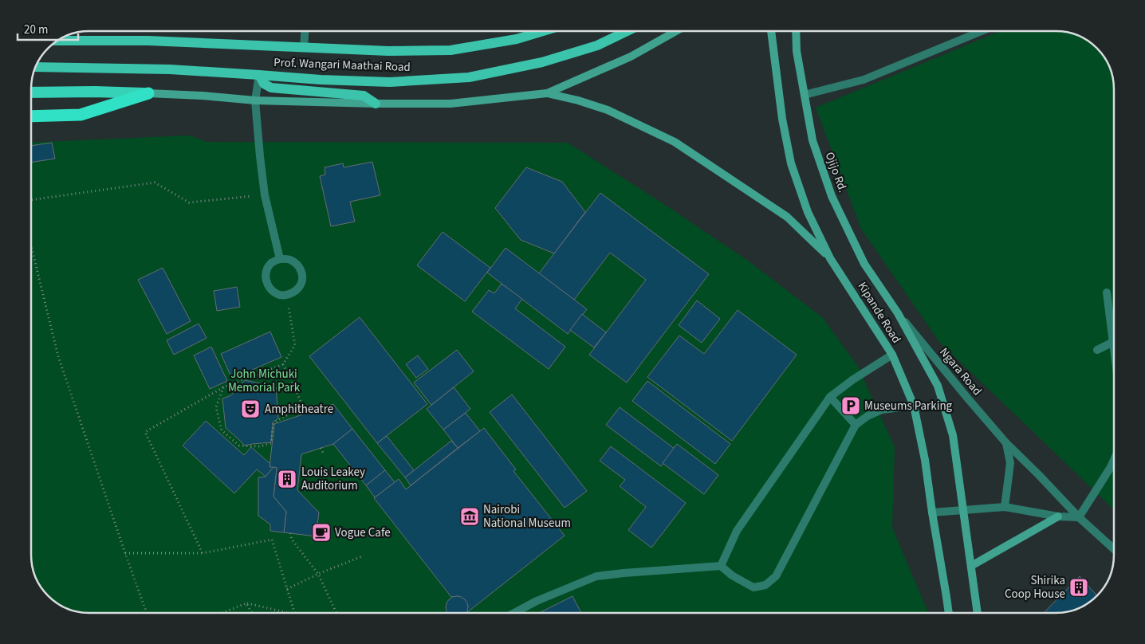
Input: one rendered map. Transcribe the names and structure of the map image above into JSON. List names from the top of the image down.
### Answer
{
  "streets": {
    "main road": ["Prof. Wangari Maathai Road", "Ojijo Rd.", "Kipande Road"],
    "street": ["Ngara Road"]
  },
  "crossings": [
    ["Ojijo Rd.", "Kipande Road"],
    ["Ojijo Rd.", "Ngara Road"],
    ["Kipande Road", "Ngara Road"]
  ],
  "parks": ["John Michuki Memorial Park"],
  "places": {
    "parking": ["Museums Parking"],
    "theatre": ["Amphitheatre"],
    "building": ["Louis Leakey Auditorium", "Shirika Coop House"],
    "museum": ["Nairobi National Museum"],
    "cafe": ["Vogue Cafe"]
  },
  "scale_bar": "20 m"
}
